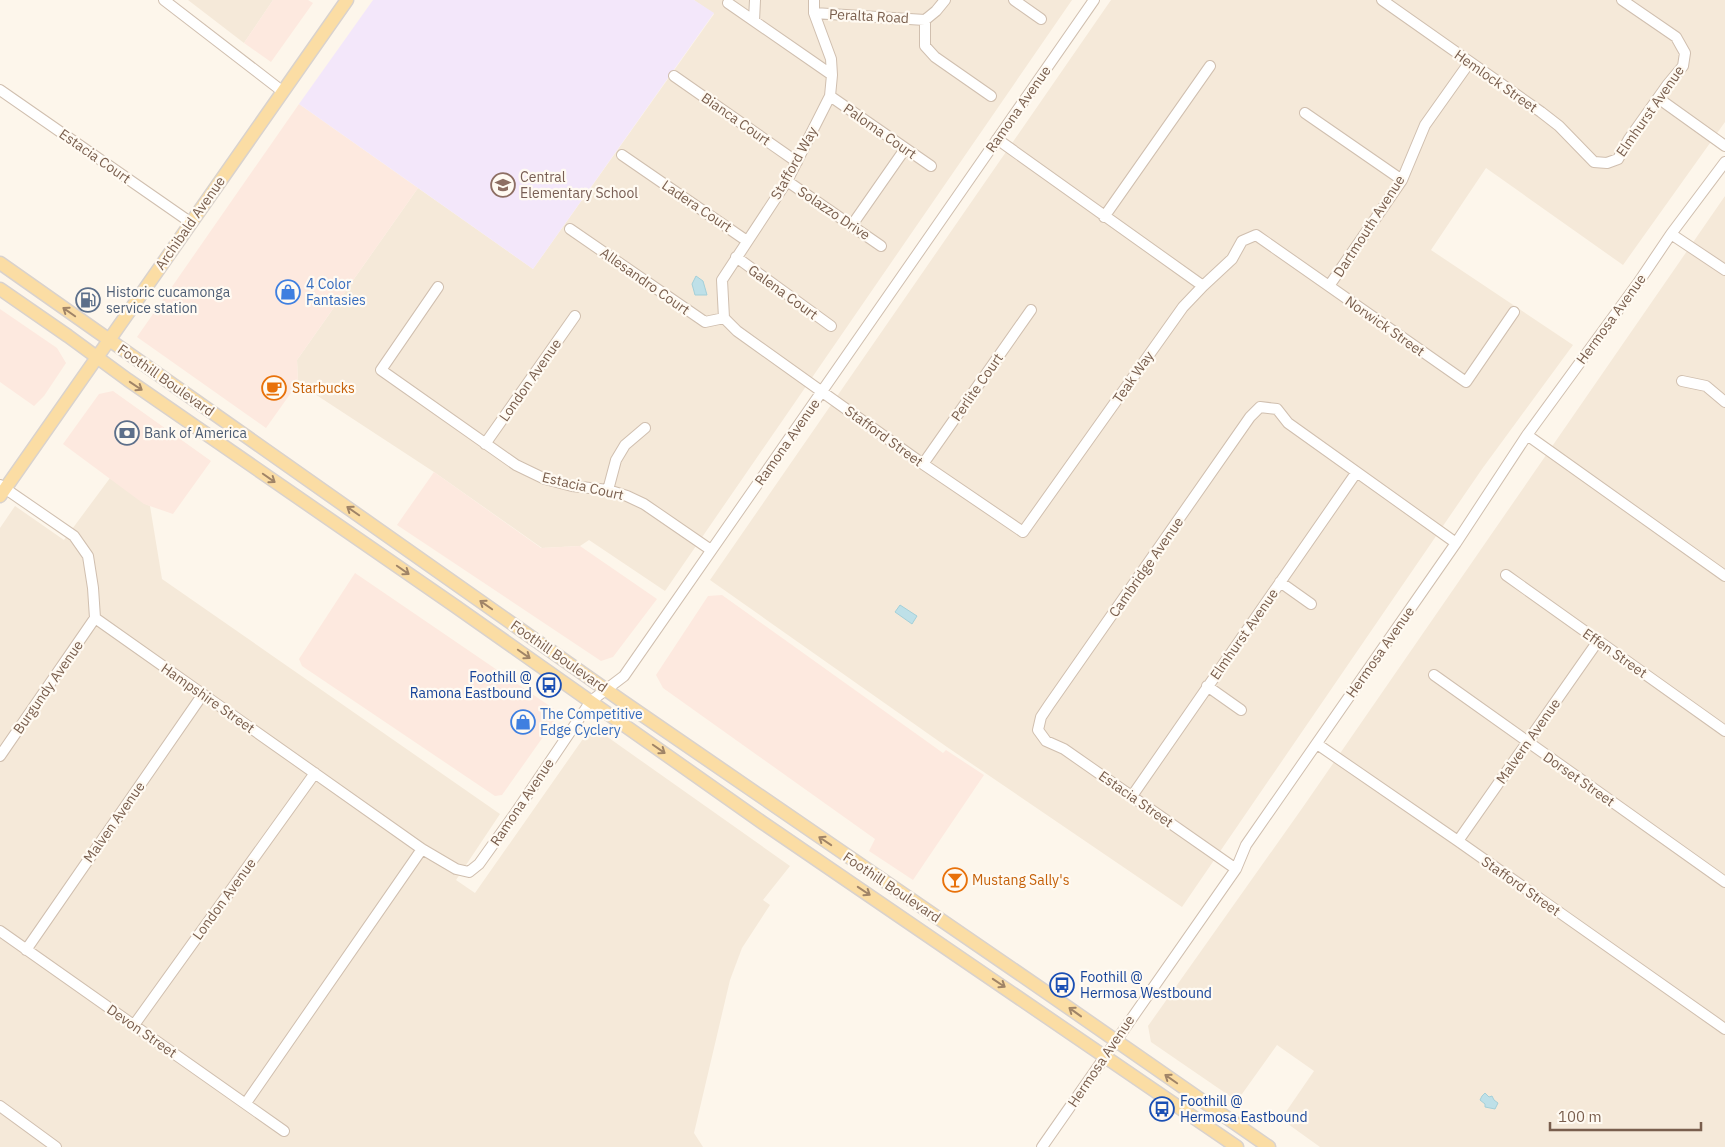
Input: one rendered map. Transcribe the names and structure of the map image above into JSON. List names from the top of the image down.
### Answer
{
  "streets": {
    "main road": ["Archibald Avenue", "Foothill Boulevard"],
    "street": [
      "Peralta Road",
      "Hemlock Street",
      "Ramona Avenue",
      "Elmhurst Avenue",
      "Bianca Court",
      "Paloma Court",
      "Estacia Court",
      "Stafford Way",
      "Ladera Court",
      "Solazzo Drive",
      "Dartmouth Avenue",
      "Allesandro Court",
      "Galena Court",
      "Hermosa Avenue",
      "Norwick Street",
      "Teak Way",
      "London Avenue",
      "Perlite Court",
      "Stafford Street",
      "Cambridge Avenue",
      "Effen Street",
      "Burgundy Avenue",
      "Hampshire Street",
      "Malvern Avenue",
      "Dorset Street",
      "Estacia Street",
      "Malven Avenue",
      "Devon Street"
    ]
  },
  "crossings": [
    ["Peralta Road", "Stafford Way"],
    ["Hemlock Street", "Elmhurst Avenue"],
    ["Hemlock Street", "Dartmouth Avenue"],
    ["Ramona Avenue", "Estacia Court"],
    ["Ramona Avenue", "Foothill Boulevard"],
    ["Ramona Avenue", "Stafford Street"],
    ["Ramona Avenue", "Hampshire Street"],
    ["Elmhurst Avenue", "Cambridge Avenue"],
    ["Elmhurst Avenue", "Estacia Street"],
    ["Bianca Court", "Stafford Way"],
    ["Paloma Court", "Stafford Way"],
    ["Estacia Court", "Archibald Avenue"],
    ["Estacia Court", "London Avenue"],
    ["Stafford Way", "Ladera Court"],
    ["Stafford Way", "Solazzo Drive"],
    ["Stafford Way", "Allesandro Court"],
    ["Stafford Way", "Galena Court"],
    ["Stafford Way", "Stafford Street"],
    ["Archibald Avenue", "Foothill Boulevard"],
    ["Dartmouth Avenue", "Norwick Street"],
    ["Allesandro Court", "Stafford Street"],
    ["Hermosa Avenue", "Foothill Boulevard"],
    ["Hermosa Avenue", "Stafford Street"],
    ["Hermosa Avenue", "Estacia Street"],
    ["Norwick Street", "Teak Way"],
    ["Teak Way", "Stafford Street"],
    ["London Avenue", "Hampshire Street"],
    ["London Avenue", "Devon Street"],
    ["Perlite Court", "Stafford Street"],
    ["Stafford Street", "Malvern Avenue"],
    ["Cambridge Avenue", "Estacia Street"],
    ["Effen Street", "Malvern Avenue"],
    ["Burgundy Avenue", "Hampshire Street"],
    ["Hampshire Street", "Malven Avenue"],
    ["Malvern Avenue", "Dorset Street"],
    ["Malven Avenue", "Devon Street"]
  ],
  "places": {
    "school or university": ["Central Elementary School"],
    "shop": ["4 Color Fantasies", "The Competitive Edge Cyclery"],
    "fuel station": ["Historic cucamonga service station"],
    "cafe": ["Starbucks"],
    "bank": ["Bank of America"],
    "bus stop": ["Foothill @ Ramona Eastbound", "Foothill @ Hermosa Westbound", "Foothill @ Hermosa Eastbound"],
    "bar": ["Mustang Sally's"]
  },
  "scale_bar": "100 m"
}
